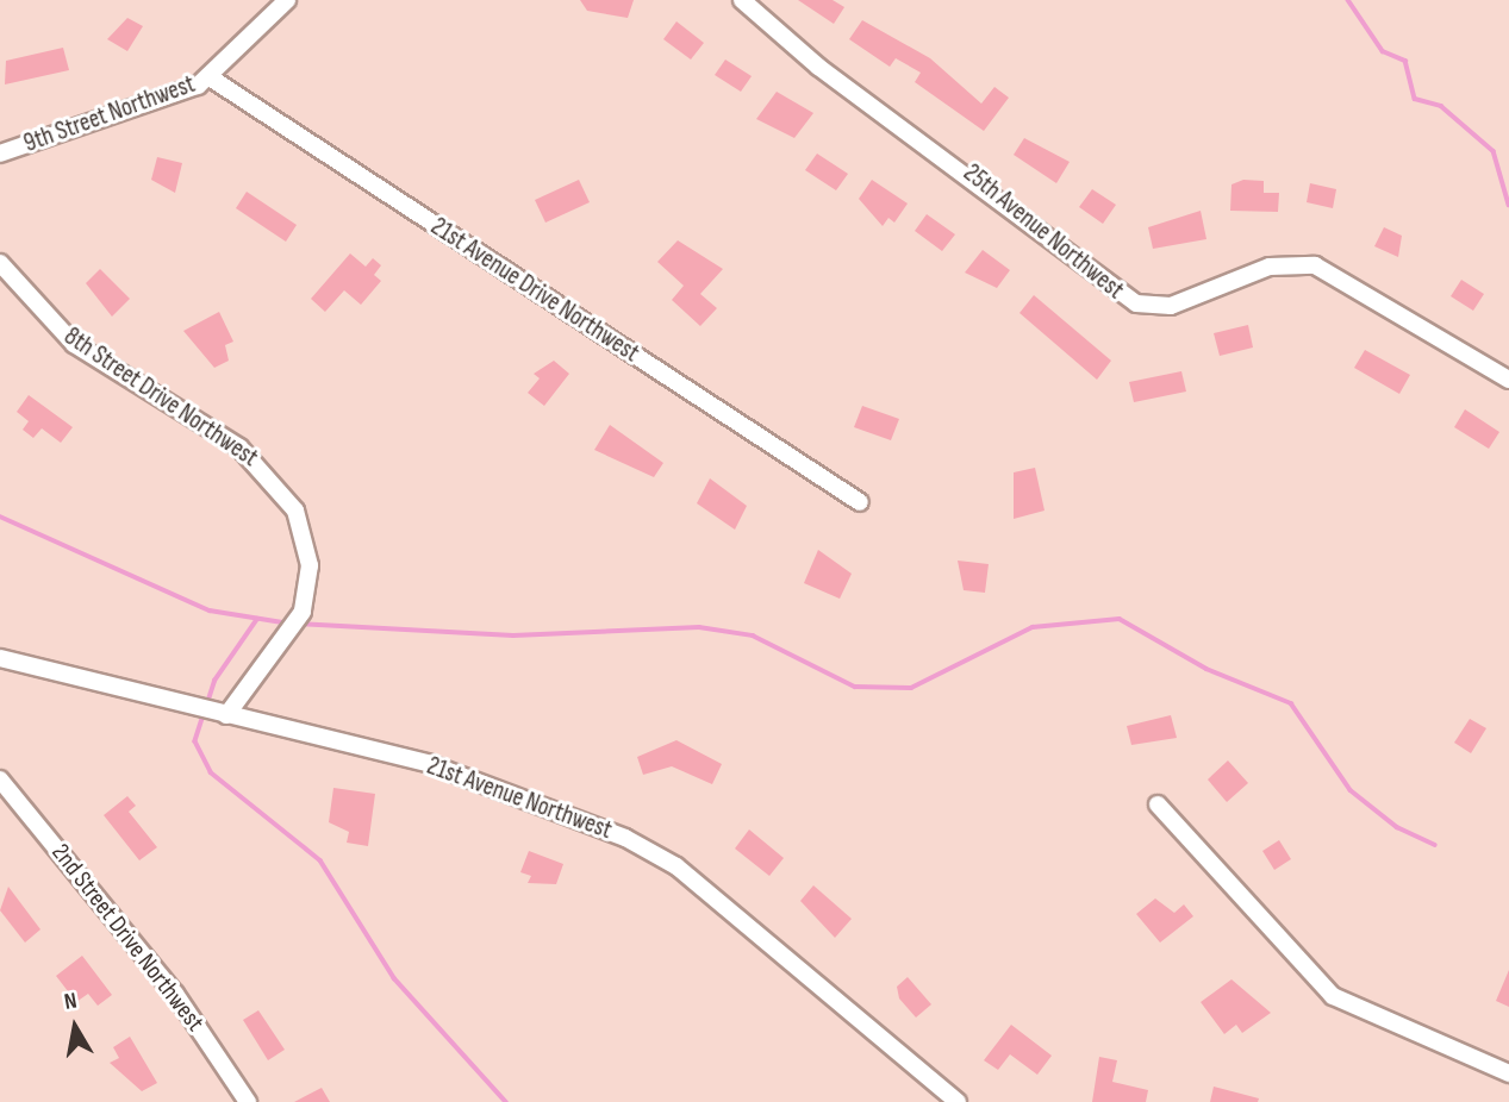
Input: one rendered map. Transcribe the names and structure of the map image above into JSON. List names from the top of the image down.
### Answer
{
  "streets": {
    "street": [
      "9th Street Northwest",
      "25th Avenue Northwest",
      "21st Avenue Drive Northwest",
      "8th Street Drive Northwest",
      "21st Avenue Northwest",
      "2nd Street Drive Northwest"
    ]
  },
  "crossings": [
    ["9th Street Northwest", "21st Avenue Drive Northwest"],
    ["8th Street Drive Northwest", "21st Avenue Northwest"]
  ],
  "north": "top"
}
